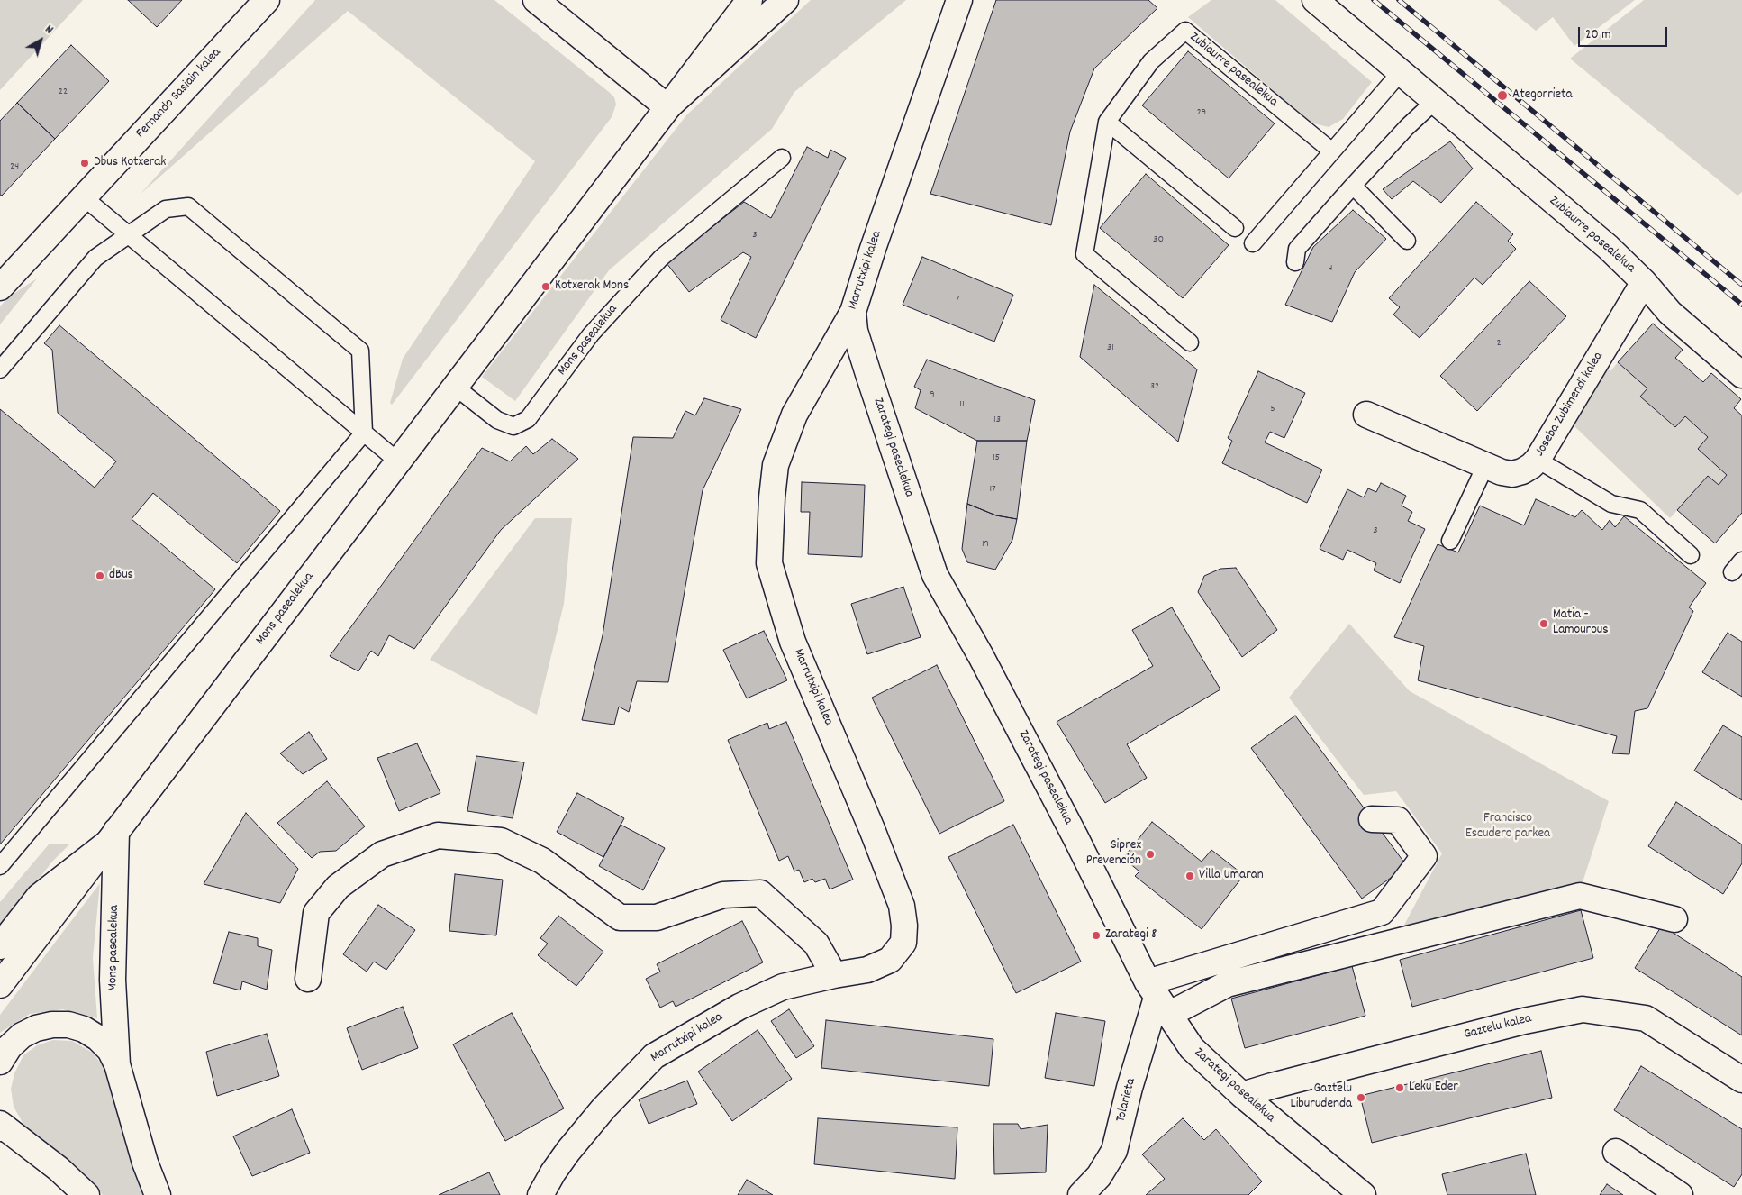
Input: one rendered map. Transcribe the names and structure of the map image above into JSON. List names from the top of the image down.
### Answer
{
  "streets": {
    "main road": [
      "Zubiaurre pasealekua",
      "Fernando Sasiain kalea",
      "Marrutxipi kalea",
      "Mons pasealekua",
      "Joseba Zubimendi kalea",
      "Zarategi pasealekua",
      "Gaztelu kalea",
      "Tolarieta"
    ]
  },
  "crossings": [
    ["Zubiaurre pasealekua", "Joseba Zubimendi kalea"],
    ["Marrutxipi kalea", "Zarategi pasealekua"],
    ["Zarategi pasealekua", "Gaztelu kalea"],
    ["Zarategi pasealekua", "Tolarieta"]
  ],
  "parks": ["Francisco Escudero parkea"],
  "places": [
    "Ategorrieta",
    "Dbus Kotxerak",
    "Kotxerak Mons",
    "dBus",
    "Matia - Lamourous",
    "Siprex Prevención",
    "Villa Umaran",
    "Zarategi 8",
    "Leku Eder",
    "Gaztelu Liburudenda"
  ],
  "house_numbers": [
    "22",
    "29",
    "24",
    "3",
    "30",
    "4",
    "7",
    "2",
    "31",
    "32",
    "9",
    "11",
    "5",
    "13",
    "15",
    "17",
    "3",
    "19"
  ],
  "scale_bar": "20 m",
  "north": "top right"
}
